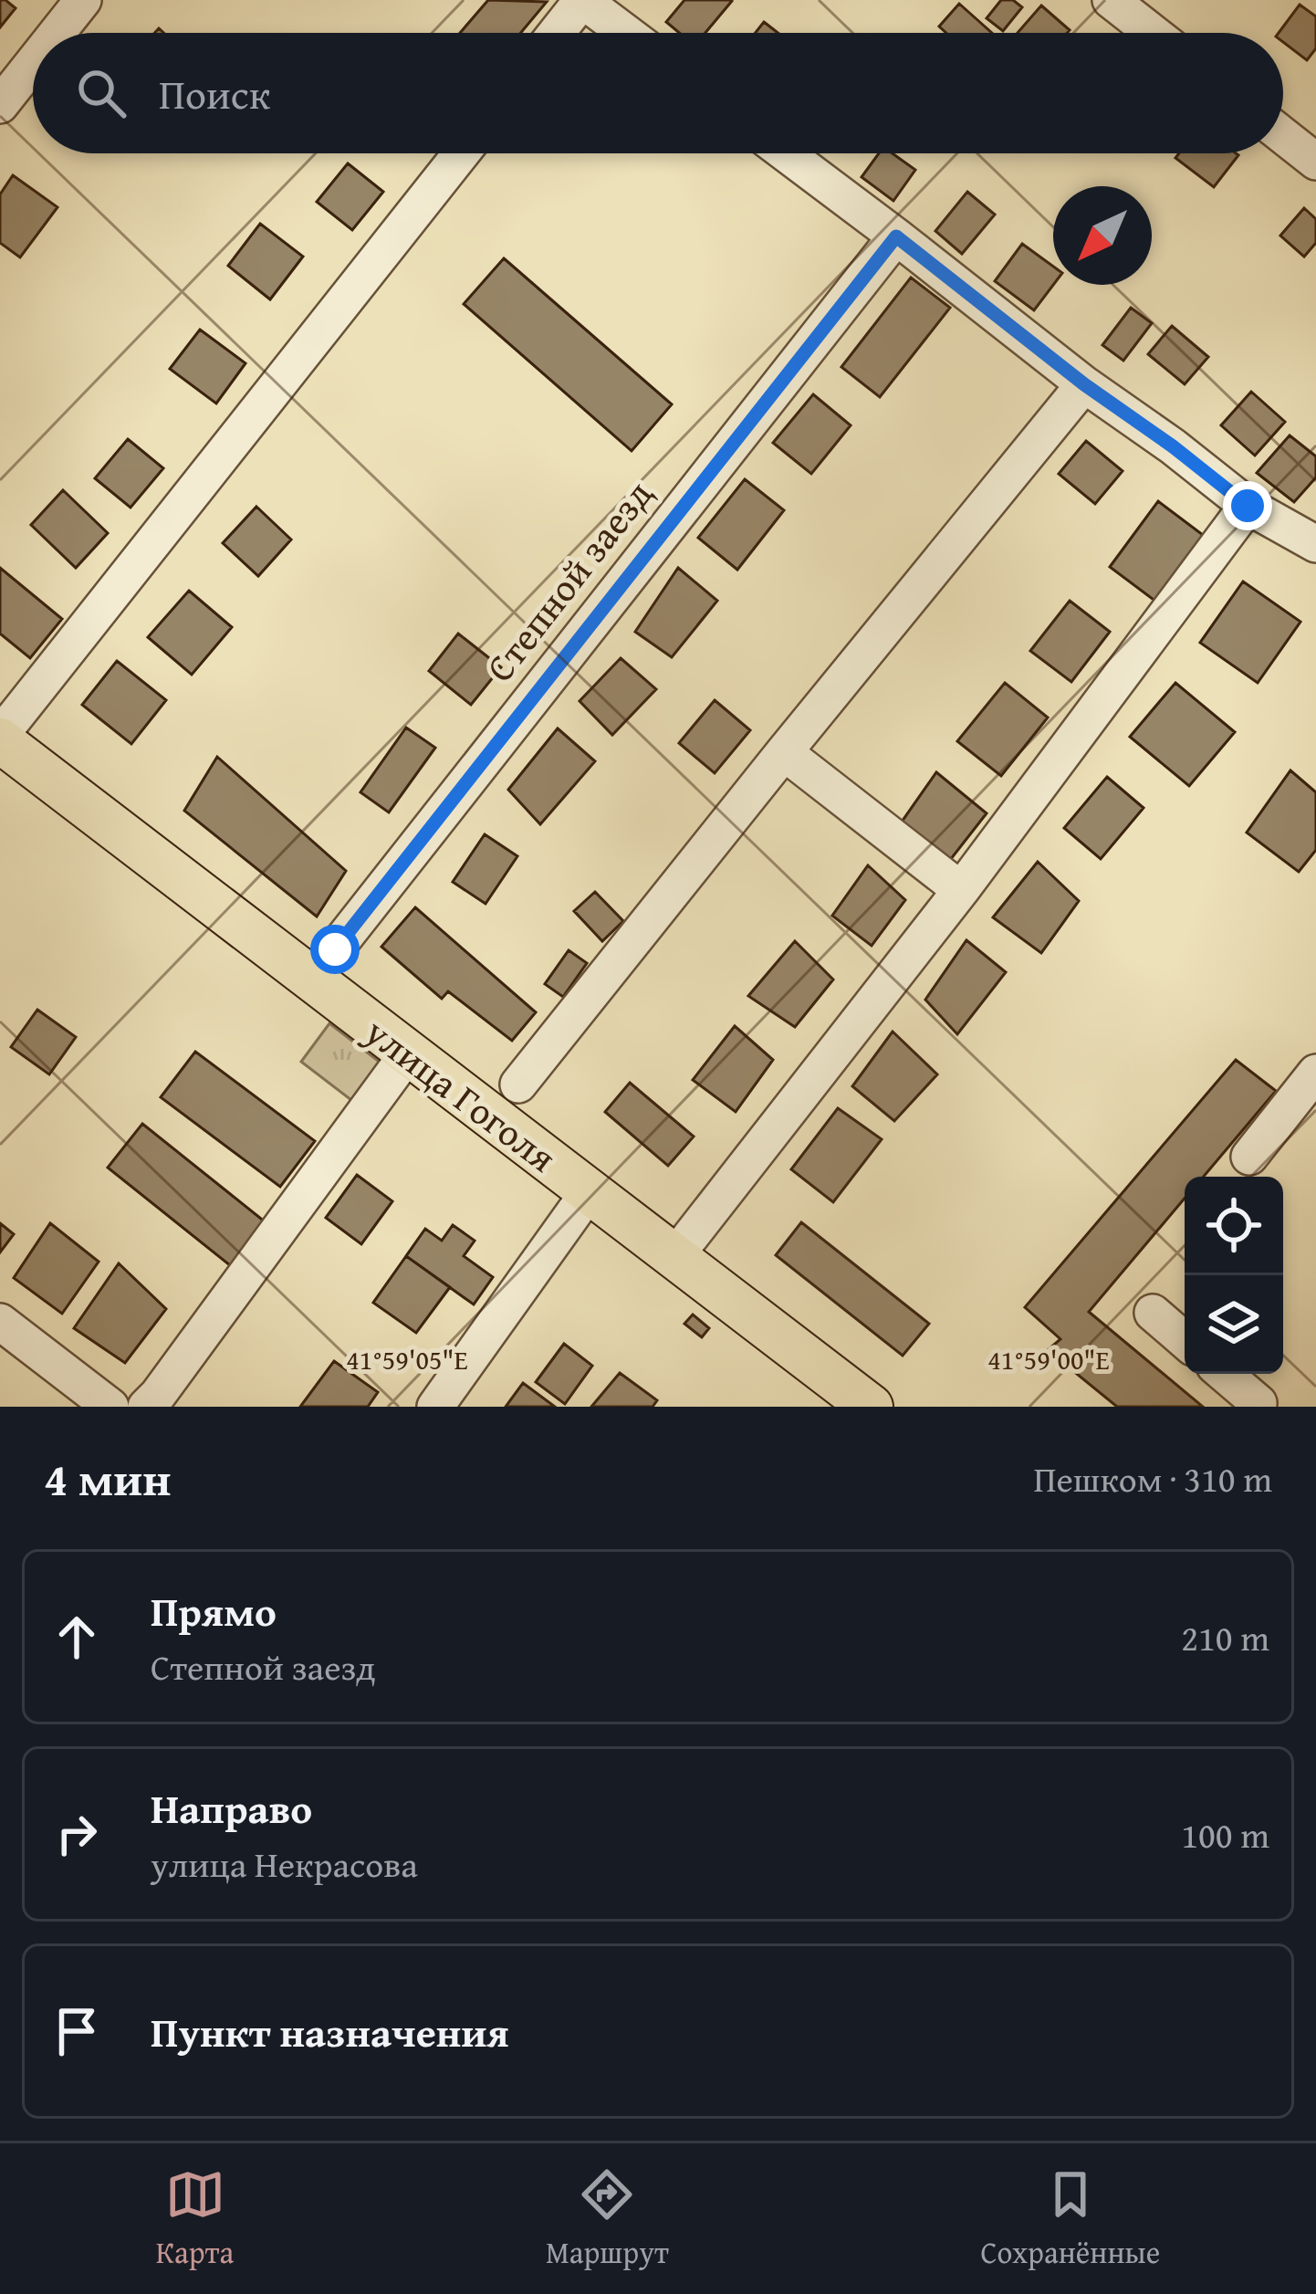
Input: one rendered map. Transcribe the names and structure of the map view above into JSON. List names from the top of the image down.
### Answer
{
  "streets": {
    "main road": ["улица Гоголя"],
    "street": ["Степной заезд"]
  },
  "crossings": [
    ["Степной заезд", "улица Гоголя"]
  ],
  "north": "bottom left",
  "page": {
    "search": "Поиск",
    "heading": ["4 мин", "Пешком · 310 m"],
    "list": [
      ["Прямо", "Степной заезд", "210 m"],
      ["Направо", "улица Некрасова", "100 m"],
      "Пункт назначения"
    ],
    "nav": ["Карта", "Маршрут", "Сохранённые"]
  },
  "coordinates": ["41°59'05\"E", "41°59'00\"E"]
}
